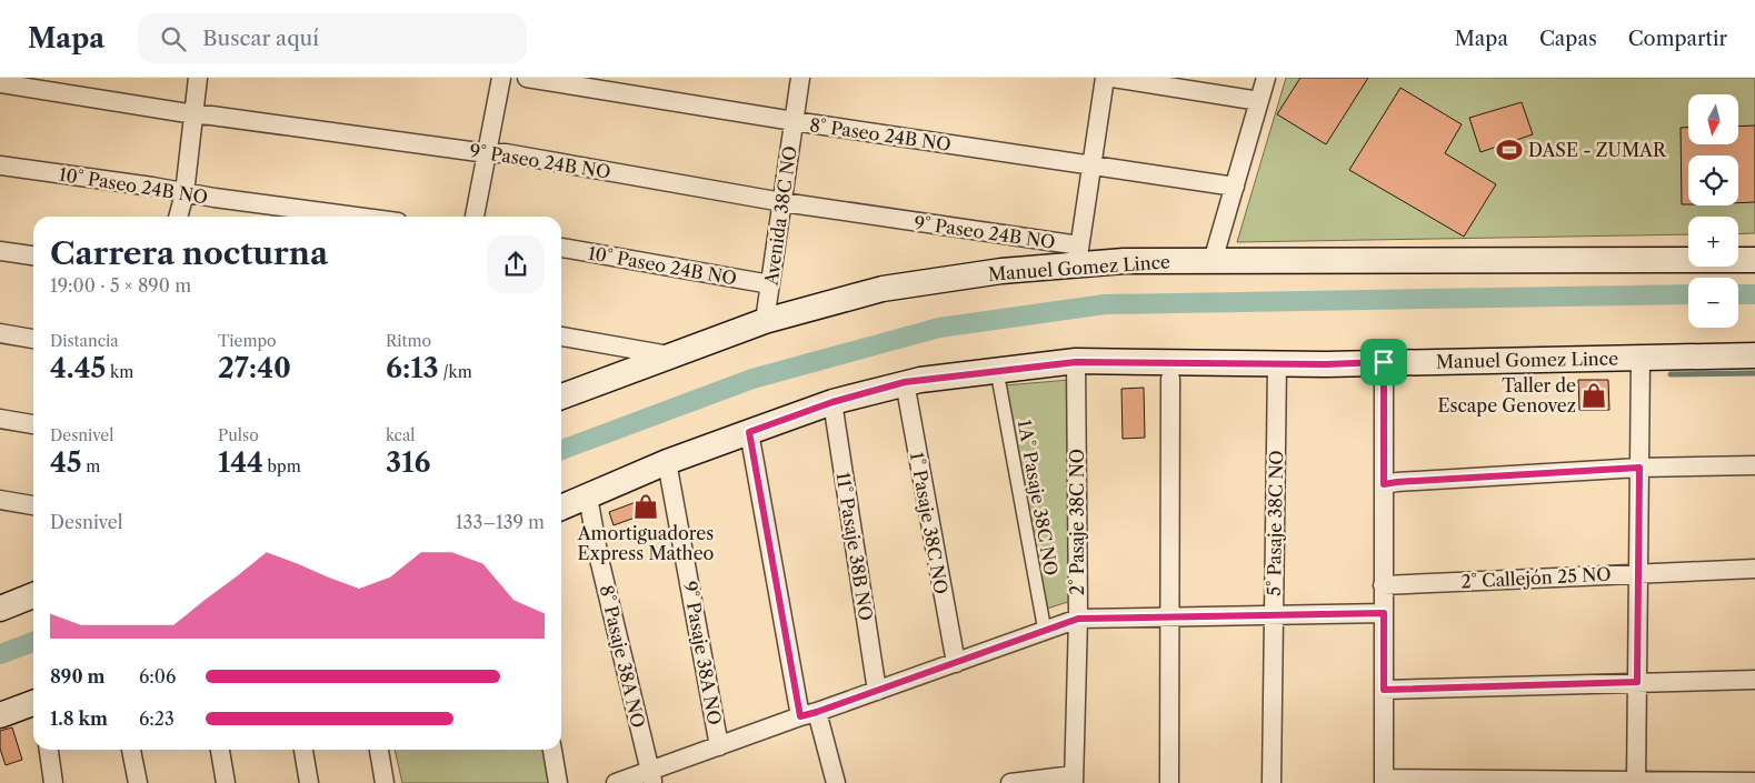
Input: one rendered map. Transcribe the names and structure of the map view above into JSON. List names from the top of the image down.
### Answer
{
  "streets": {
    "main road": ["Manuel Gomez Lince"],
    "street": [
      "8° Paseo 24B NO",
      "9° Paseo 24B NO",
      "10° Paseo 24B NO",
      "Avenida 38C NO",
      "1A° Pasaje 38C NO",
      "2° Pasaje 38C NO",
      "1° Pasaje 38C NO",
      "5° Pasaje 38C NO",
      "11° Pasaje 38B NO",
      "2° Callejón 25 NO",
      "9° Pasaje 38A NO",
      "8° Pasaje 38A NO"
    ]
  },
  "crossings": [
    ["8° Paseo 24B NO", "Avenida 38C NO"],
    ["9° Paseo 24B NO", "Avenida 38C NO"],
    ["9° Paseo 24B NO", "Manuel Gomez Lince"],
    ["10° Paseo 24B NO", "Avenida 38C NO"],
    ["Avenida 38C NO", "Manuel Gomez Lince"],
    ["Manuel Gomez Lince", "1A° Pasaje 38C NO"],
    ["Manuel Gomez Lince", "2° Pasaje 38C NO"],
    ["Manuel Gomez Lince", "1° Pasaje 38C NO"],
    ["Manuel Gomez Lince", "5° Pasaje 38C NO"],
    ["Manuel Gomez Lince", "11° Pasaje 38B NO"],
    ["Manuel Gomez Lince", "9° Pasaje 38A NO"],
    ["Manuel Gomez Lince", "8° Pasaje 38A NO"]
  ],
  "places": {
    "sports": ["DASE - ZUMAR"],
    "shop": ["Taller de Escape Genovez", "Amortiguadores Express Matheo"]
  },
  "north": "bottom",
  "page": {
    "header": "Mapa",
    "search": "Buscar aquí",
    "nav": ["Mapa", "Capas", "Compartir"],
    "map_buttons": ["+", "−"],
    "heading": ["Carrera nocturna", "19:00 · 5 × 890 m"],
    "stats": [
      ["Distancia", "4.45 km"],
      ["Tiempo", "27:40"],
      ["Ritmo", "6:13 /km"],
      ["Desnivel", "45 m"],
      ["Pulso", "144 bpm"],
      ["kcal", "316"]
    ],
    "chart": ["Desnivel", "133–139 m"],
    "list": [
      {
        "name": "890 m",
        "note": "6:06"
      },
      {
        "name": "1.8 km",
        "note": "6:23"
      }
    ]
  }
}
